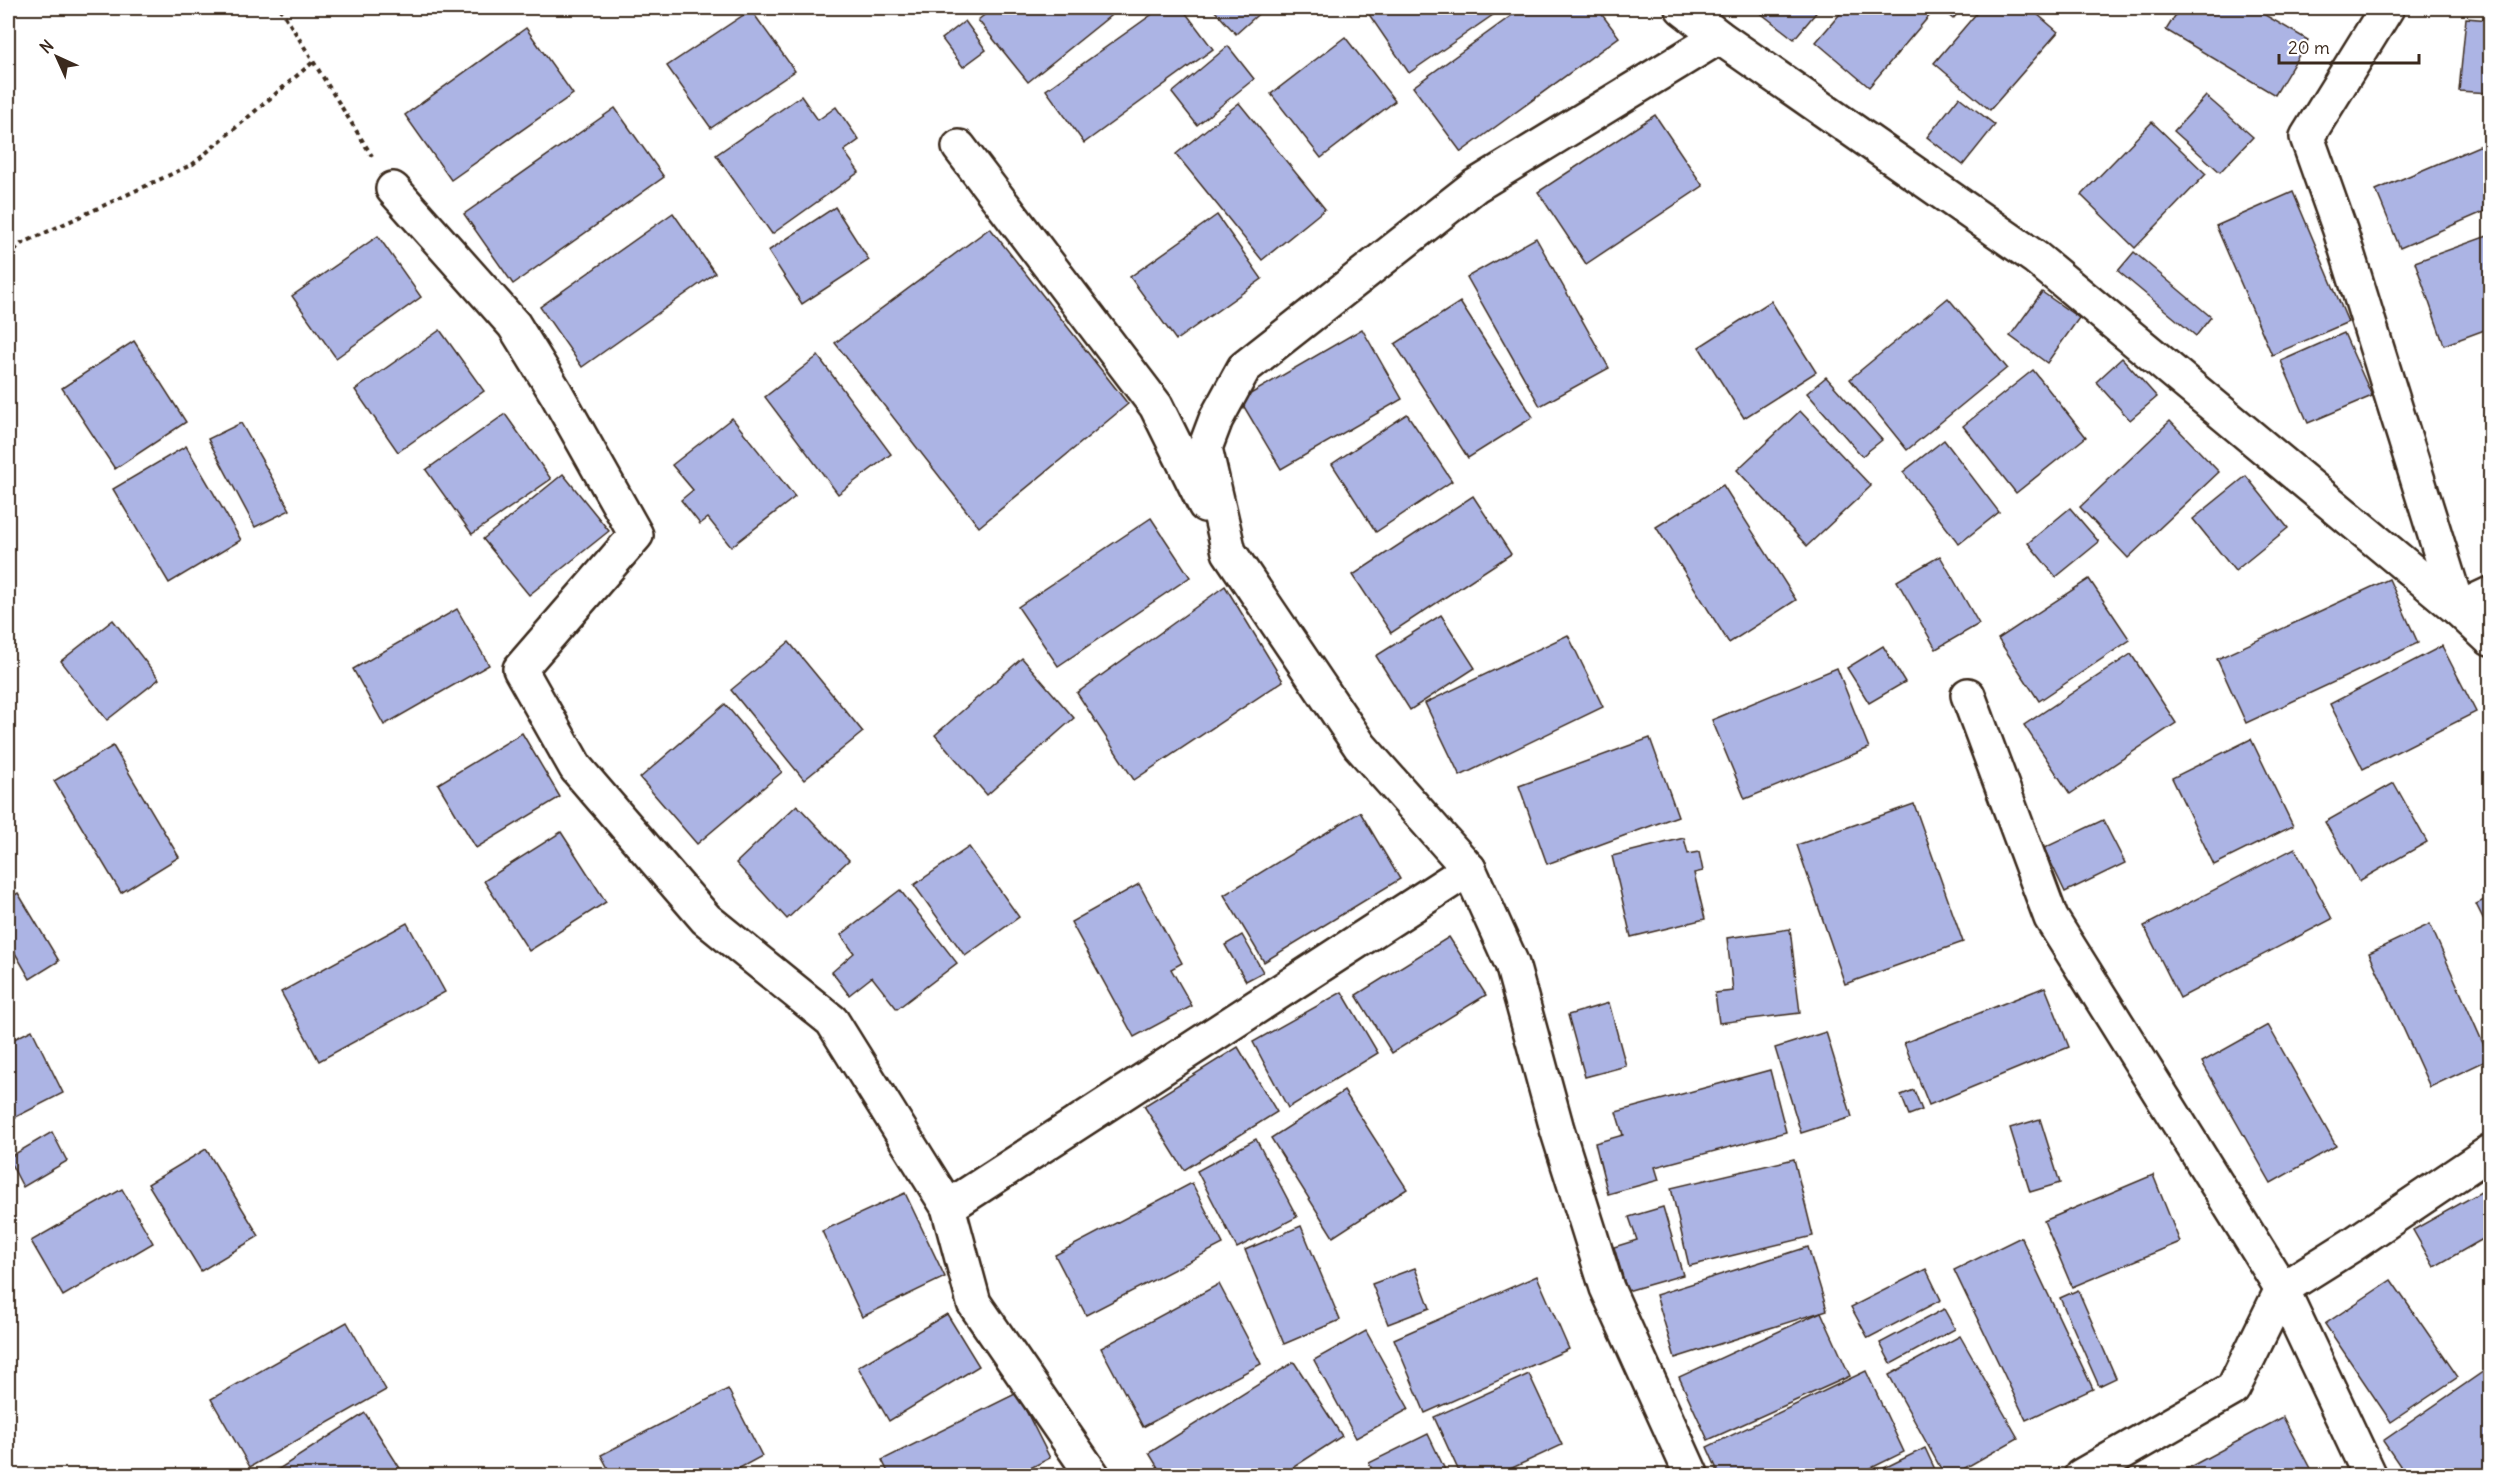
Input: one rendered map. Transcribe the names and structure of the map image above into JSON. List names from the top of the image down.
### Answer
{
  "scale_bar": "20 m",
  "north": "top left"
}
